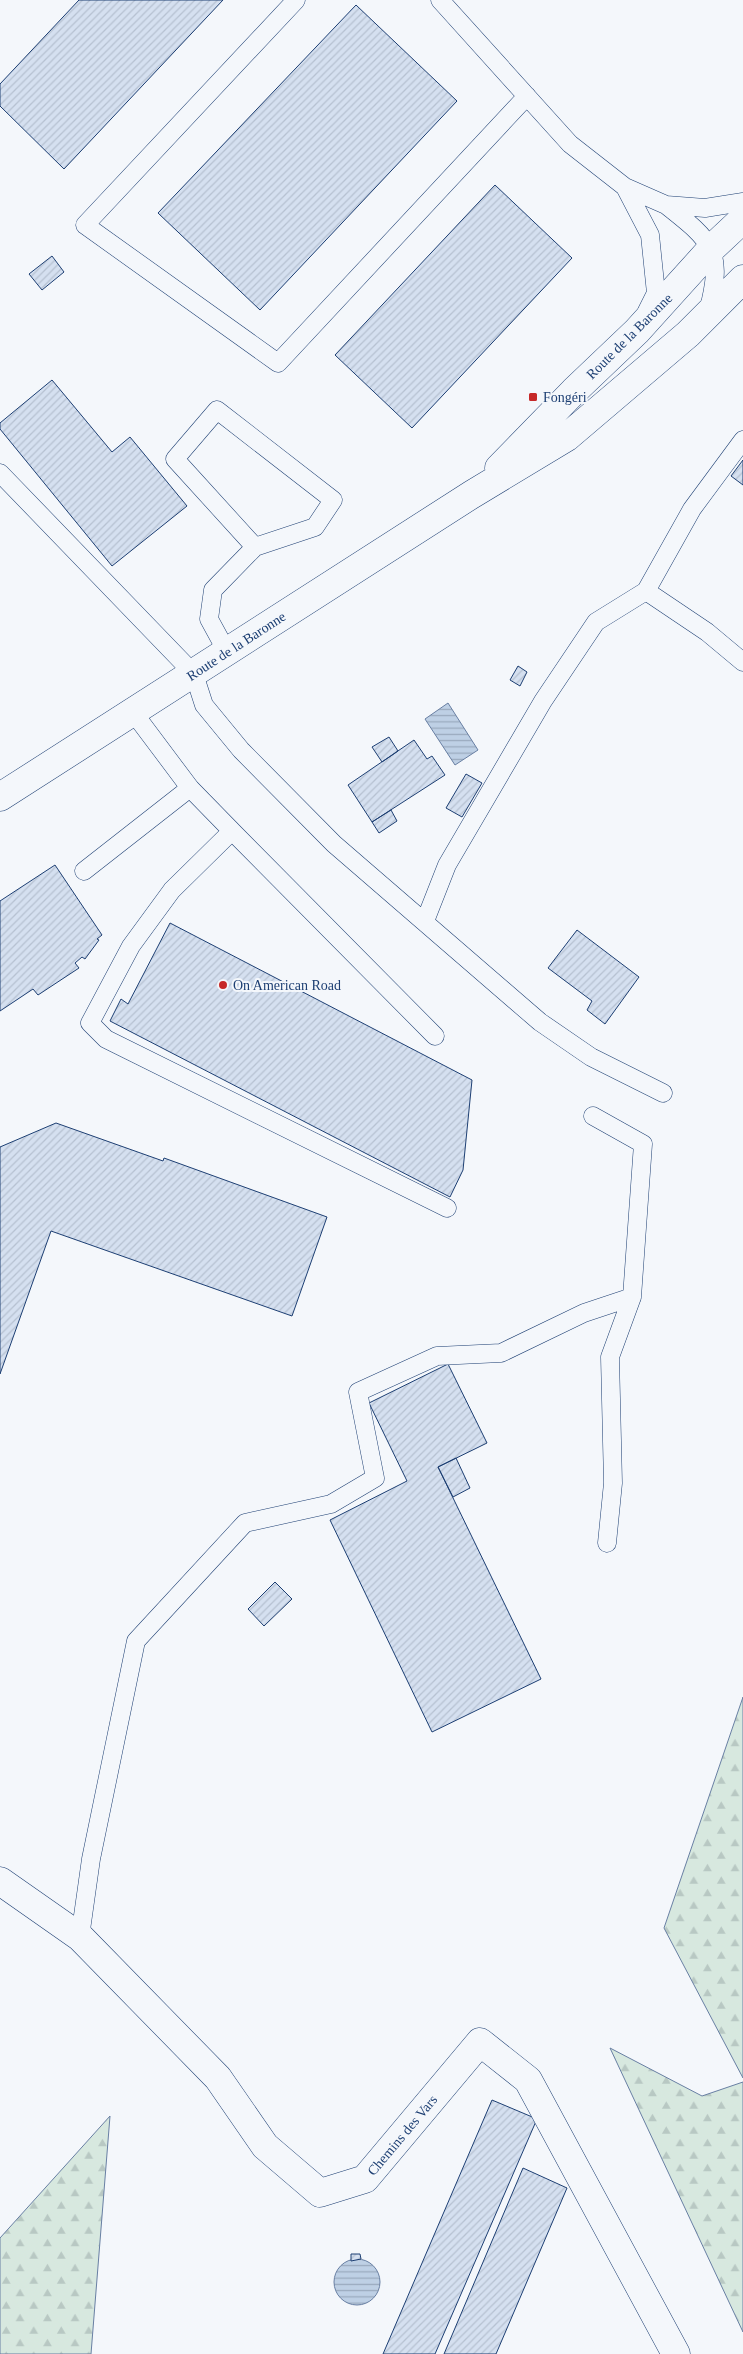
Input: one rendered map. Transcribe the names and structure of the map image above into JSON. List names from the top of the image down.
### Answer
{
  "streets": {
    "main road": ["Route de la Baronne", "Chemins des Vars"]
  },
  "places": {
    "transit": ["Fongéri"],
    "other": ["On American Road"]
  }
}
